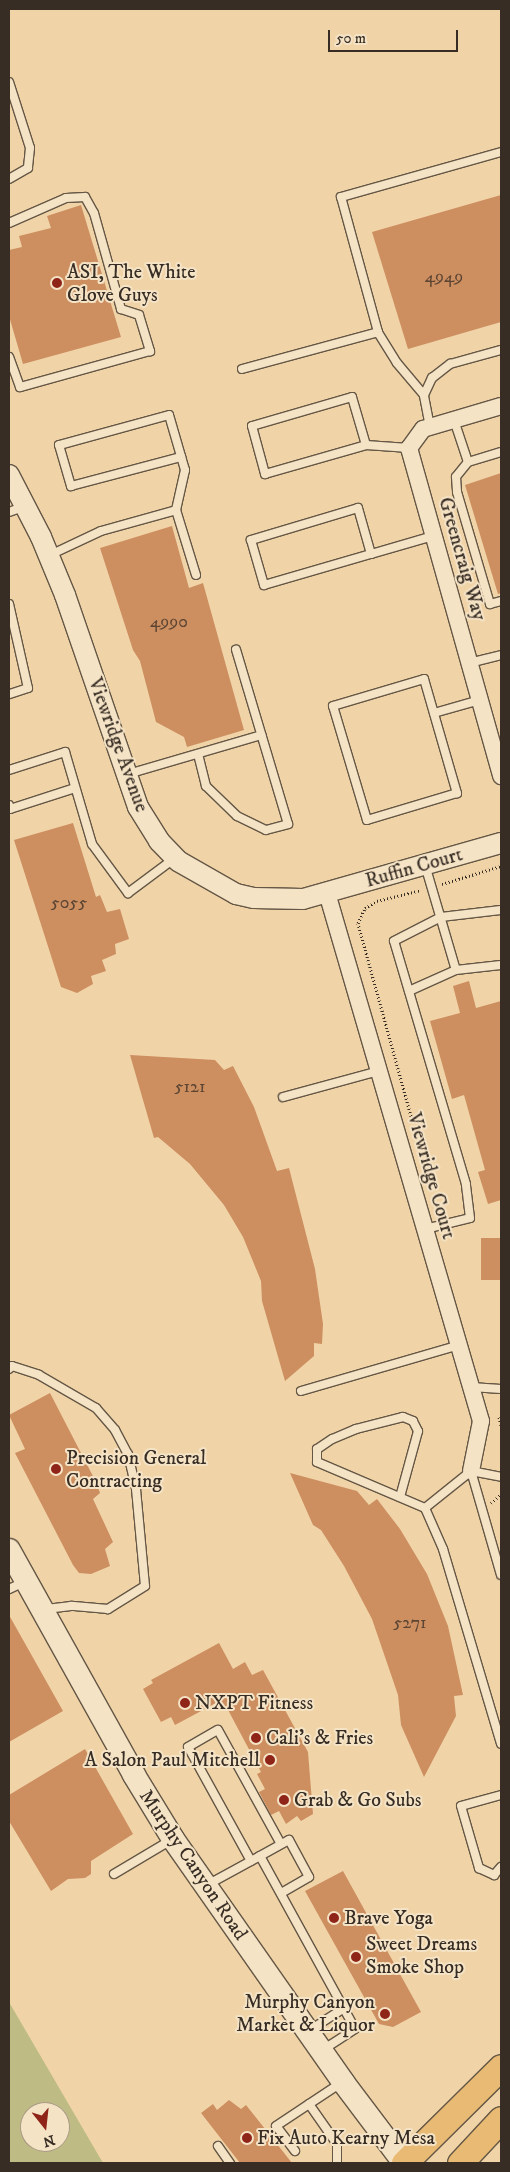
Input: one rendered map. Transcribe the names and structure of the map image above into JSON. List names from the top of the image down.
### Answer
{
  "streets": {
    "main road": ["Murphy Canyon Road"],
    "street": [
      "Greencraig Way",
      "Viewridge Avenue",
      "Ruffin Court",
      "Viewridge Court"
    ]
  },
  "crossings": [
    ["Viewridge Avenue", "Ruffin Court"],
    ["Viewridge Avenue", "Viewridge Court"],
    ["Ruffin Court", "Viewridge Court"]
  ],
  "places": [
    "ASI, The White Glove Guys",
    "Precision General Contracting",
    "NXPT Fitness",
    "Cali's & Fries",
    "A Salon Paul Mitchell",
    "Grab & Go Subs",
    "Brave Yoga",
    "Sweet Dreams Smoke Shop",
    "Murphy Canyon Market & Liquor",
    "Fix Auto Kearny Mesa"
  ],
  "house_numbers": [
    "4949",
    "4990",
    "5055",
    "5121",
    "5271"
  ],
  "scale_bar": "50 m",
  "north": "bottom"
}
